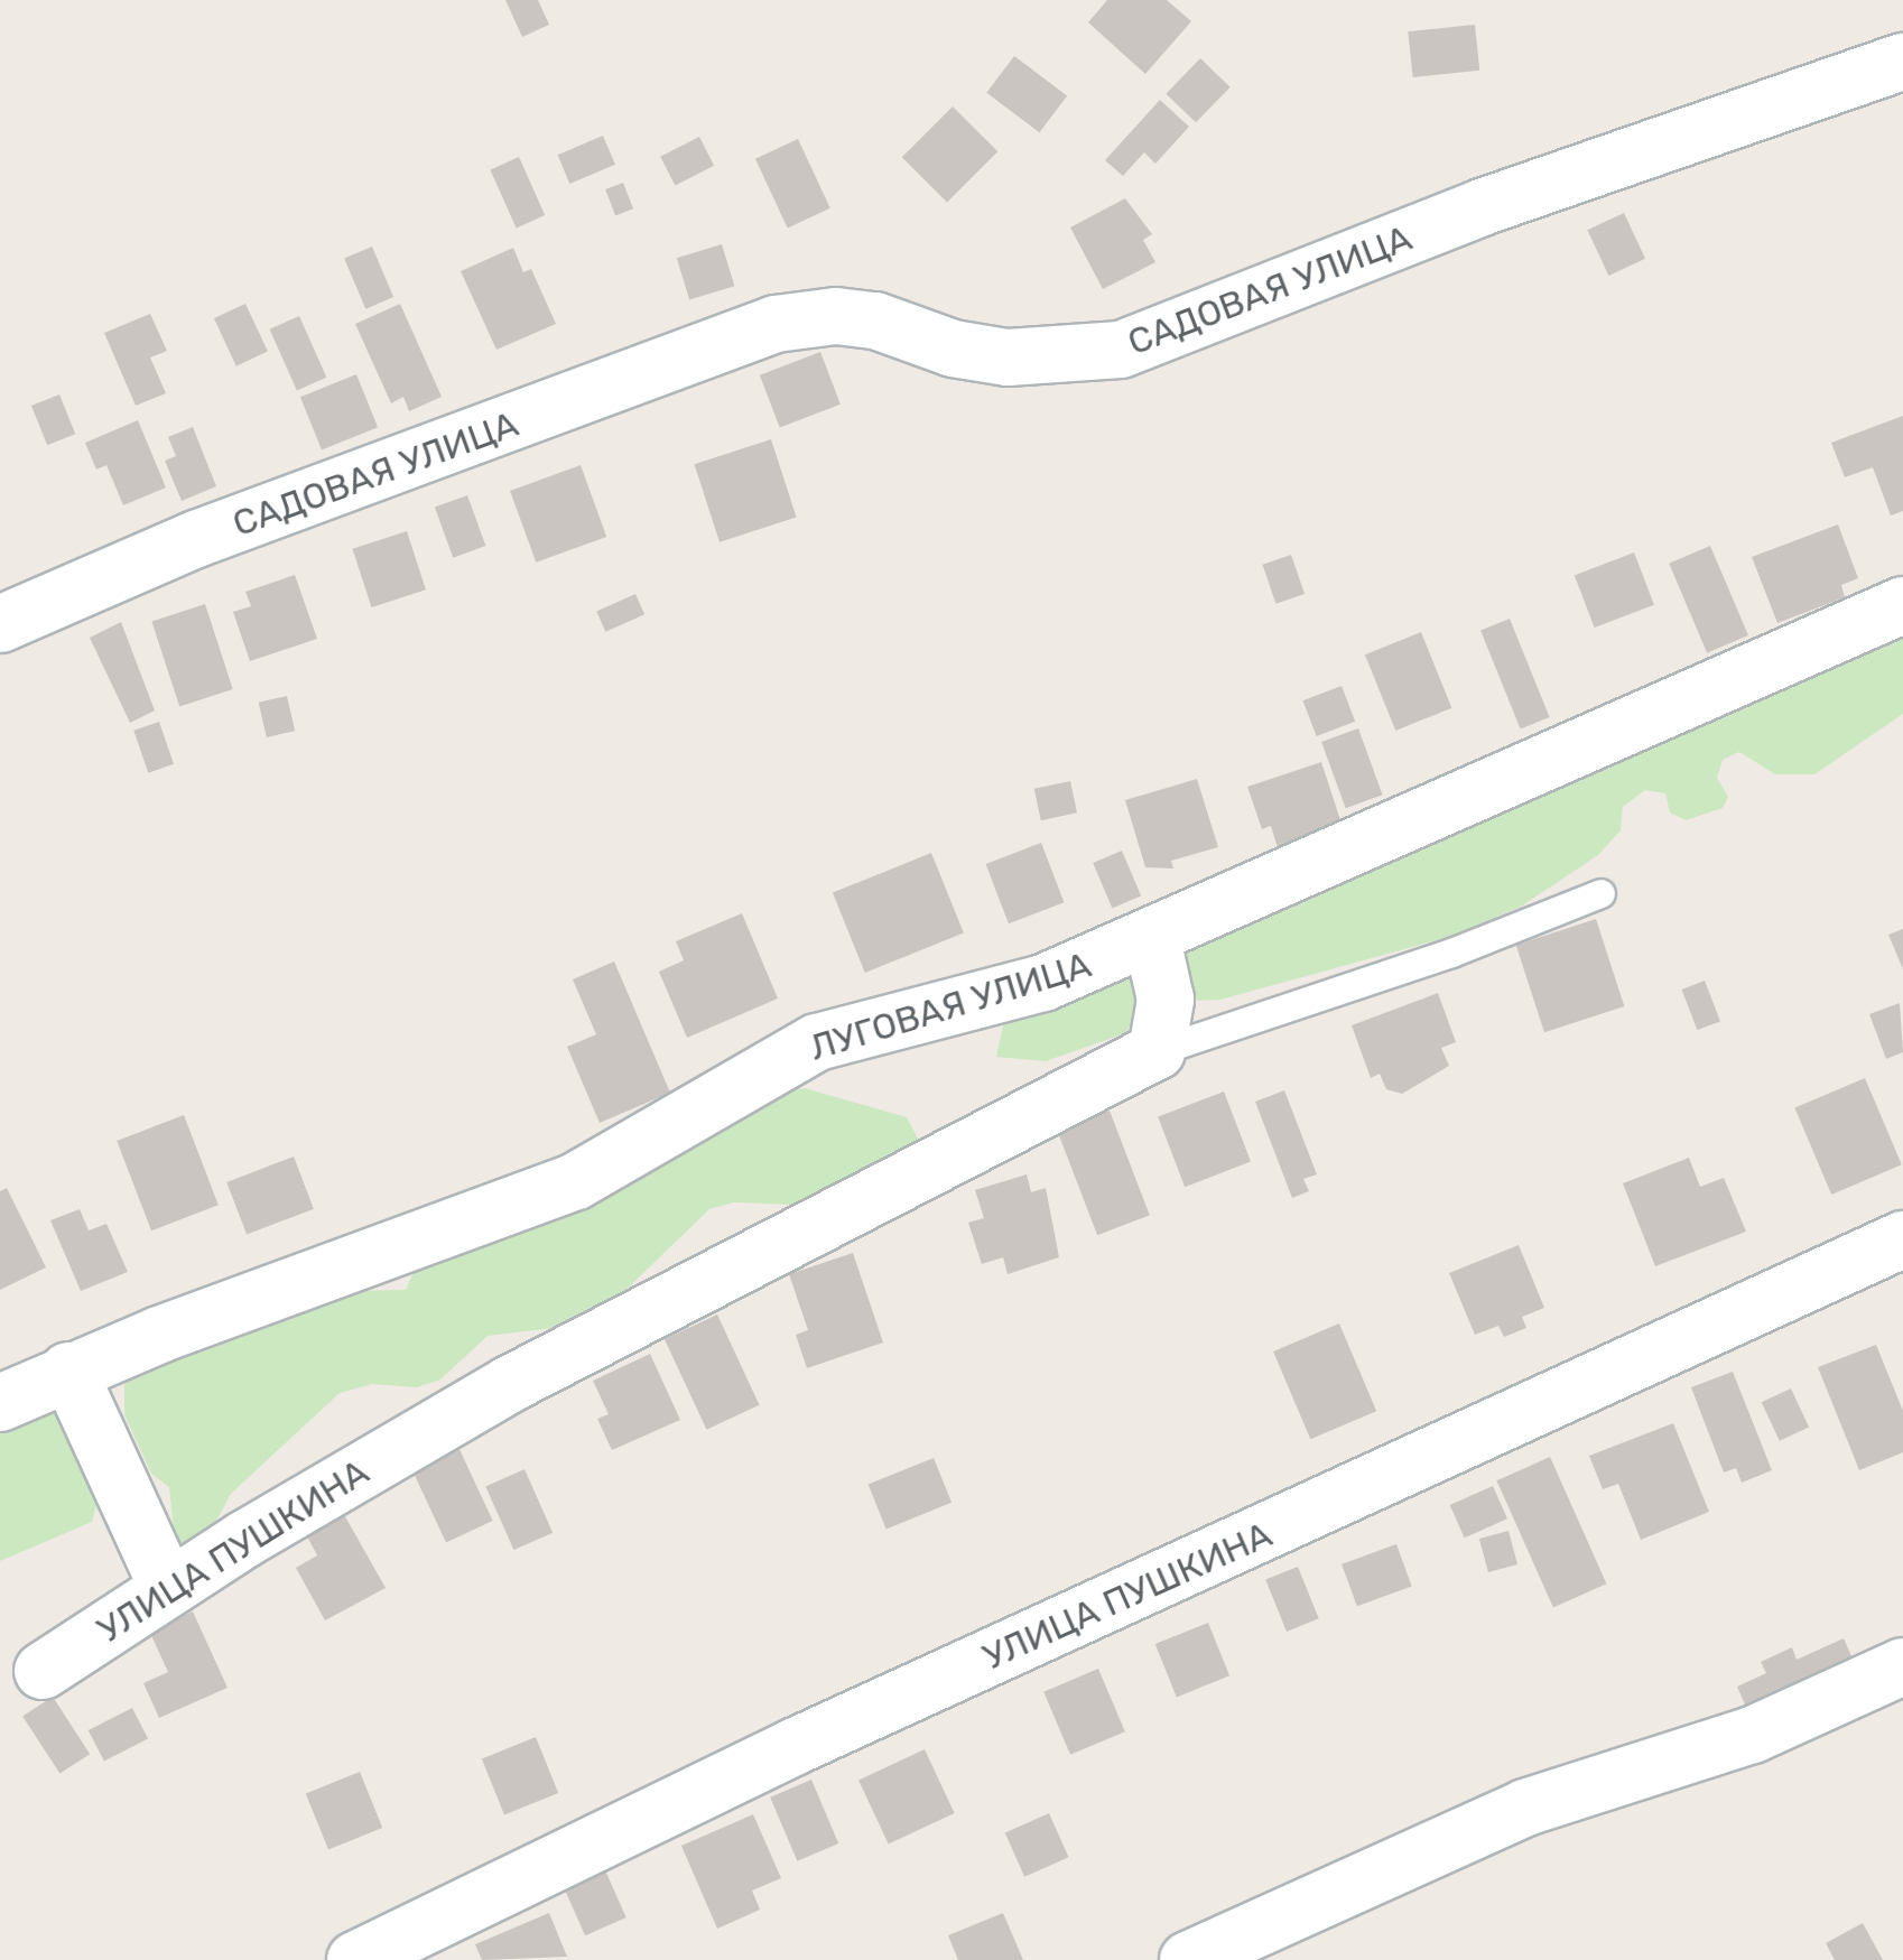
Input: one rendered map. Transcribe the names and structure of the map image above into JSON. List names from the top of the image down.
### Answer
{
  "streets": {
    "street": ["САДОВАЯ УЛИЦА", "ЛУГОВАЯ УЛИЦА", "УЛИЦА ПУШКИНА"]
  }
}
